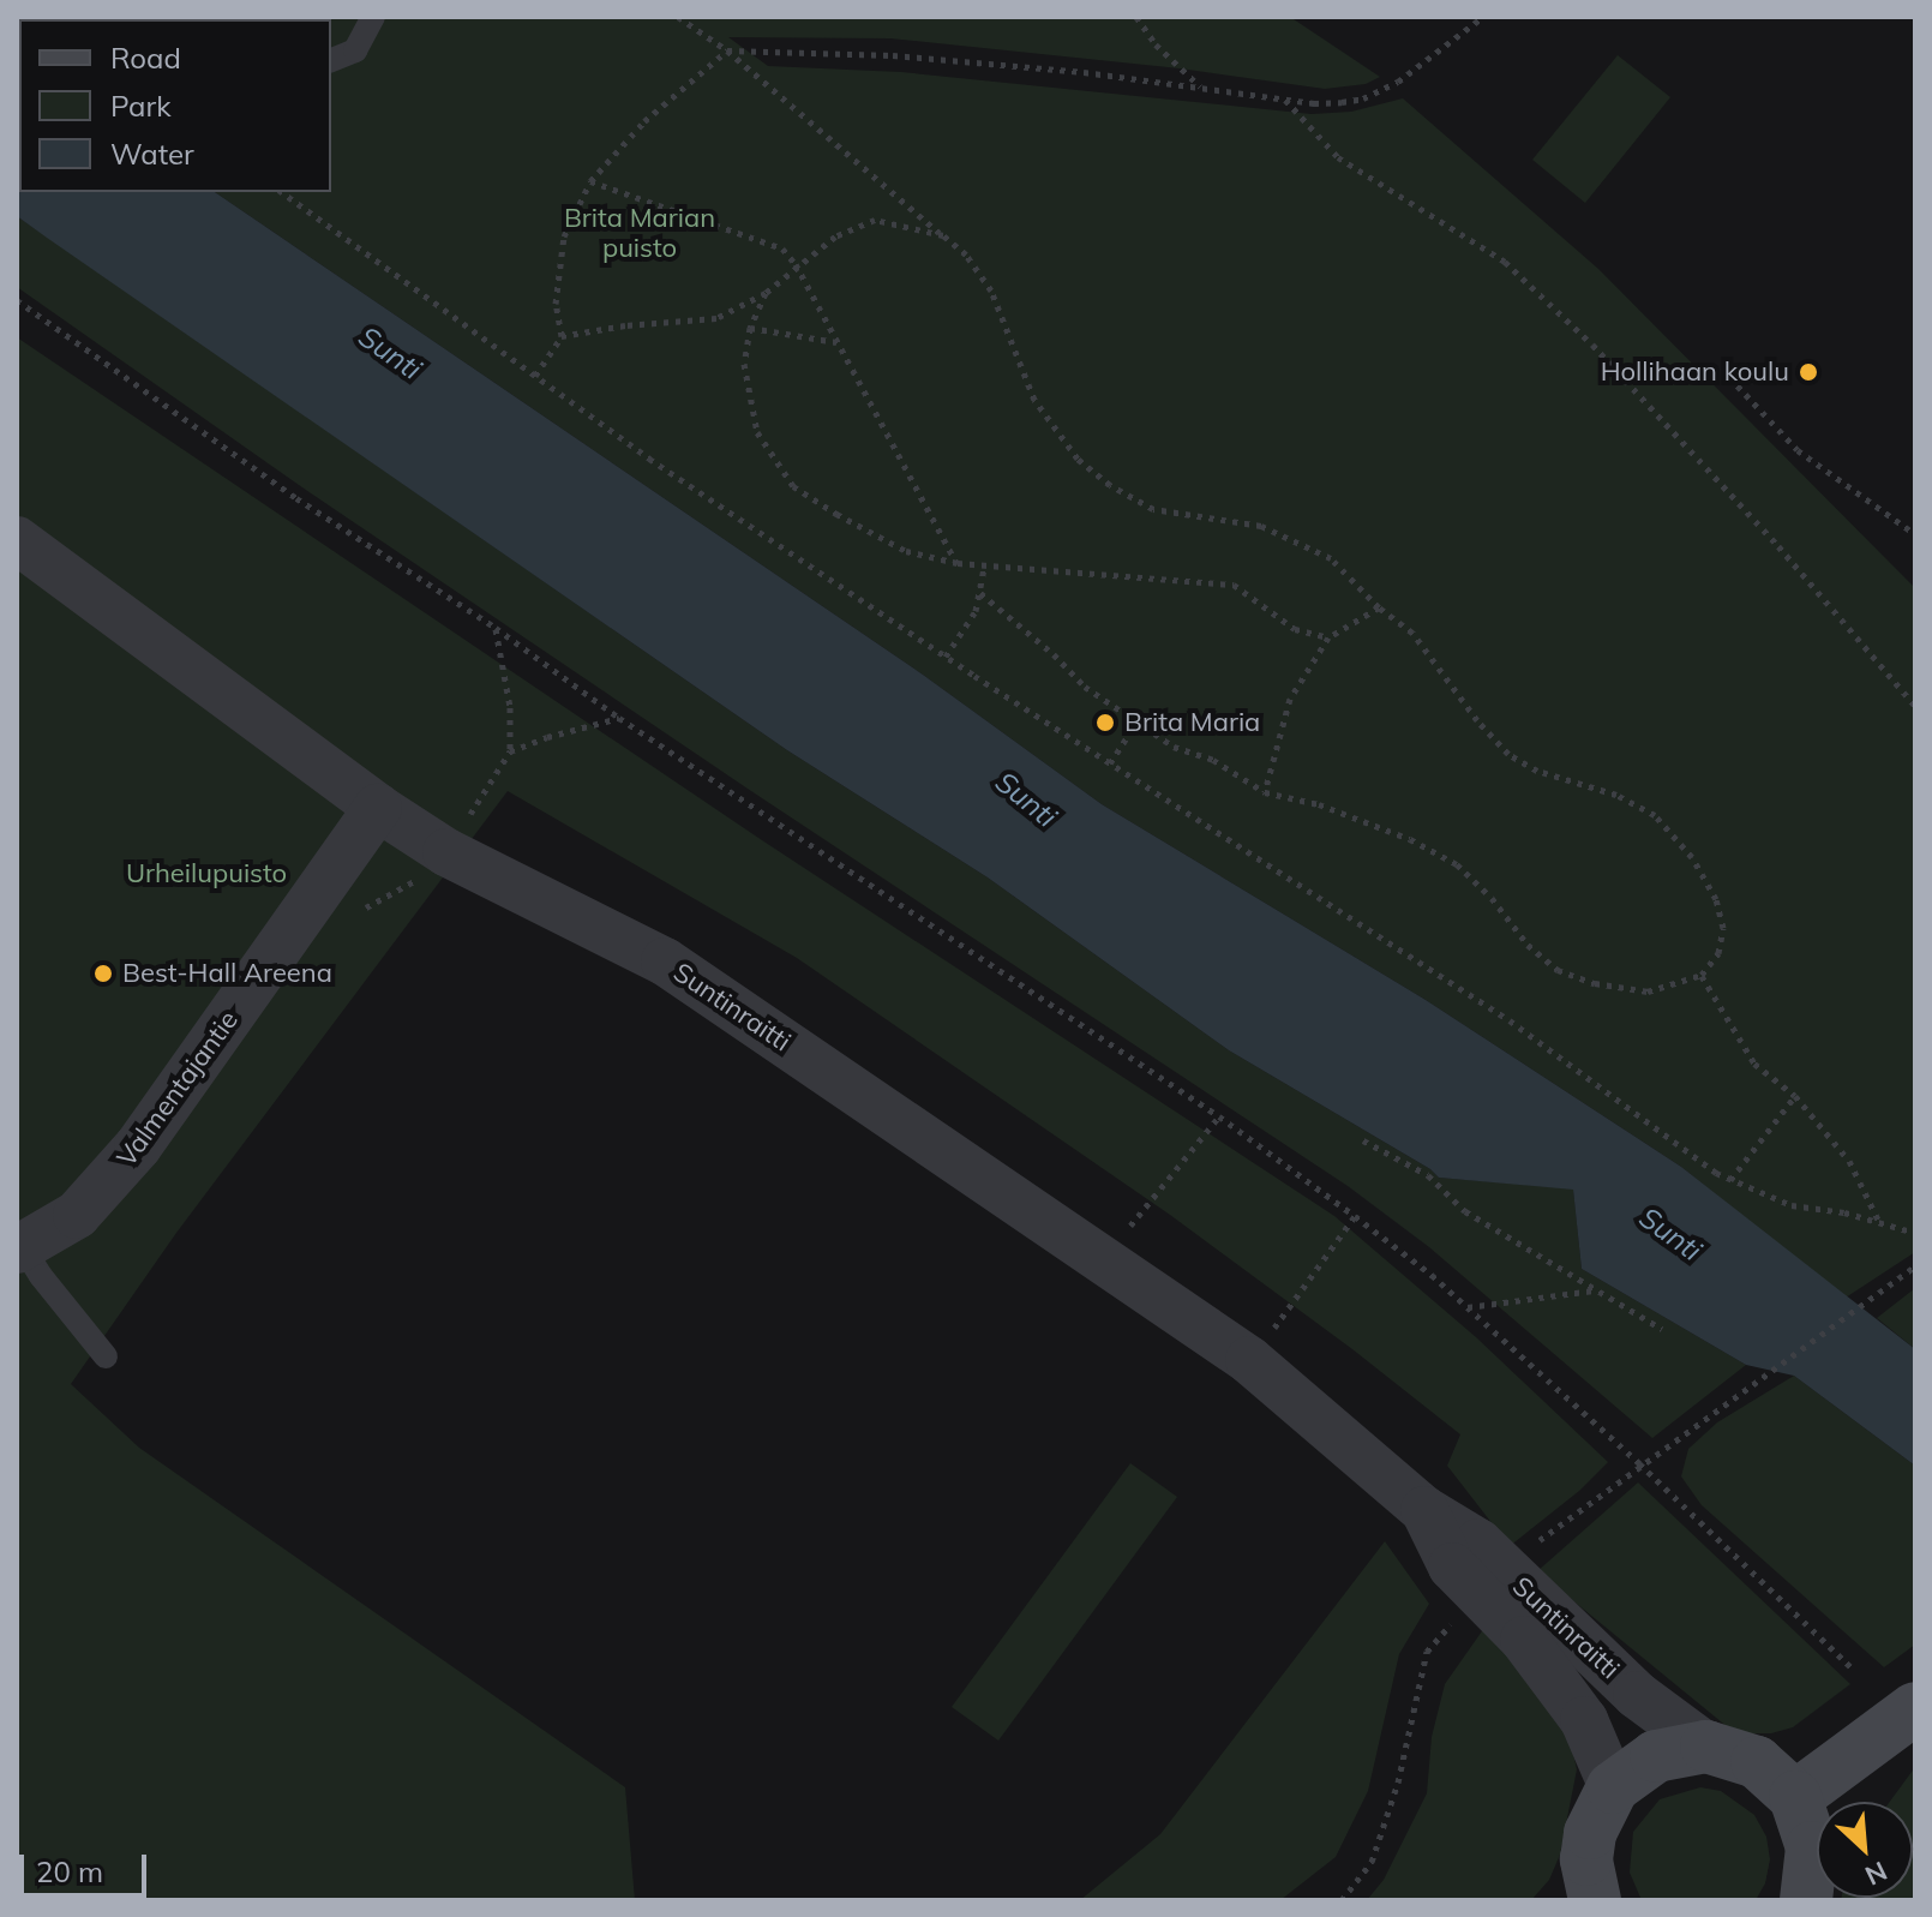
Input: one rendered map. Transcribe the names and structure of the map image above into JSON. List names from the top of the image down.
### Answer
{
  "streets": {
    "street": ["Suntinraitti", "Valmentajantie"]
  },
  "crossings": [
    ["Suntinraitti", "Valmentajantie"]
  ],
  "water": ["Sunti"],
  "parks": ["Brita Marian puisto", "Urheilupuisto"],
  "places": ["Hollihaan koulu", "Brita Maria", "Best‑Hall Areena"],
  "legend": ["Road", "Park", "Water"],
  "scale_bar": "20 m",
  "north": "bottom right"
}
